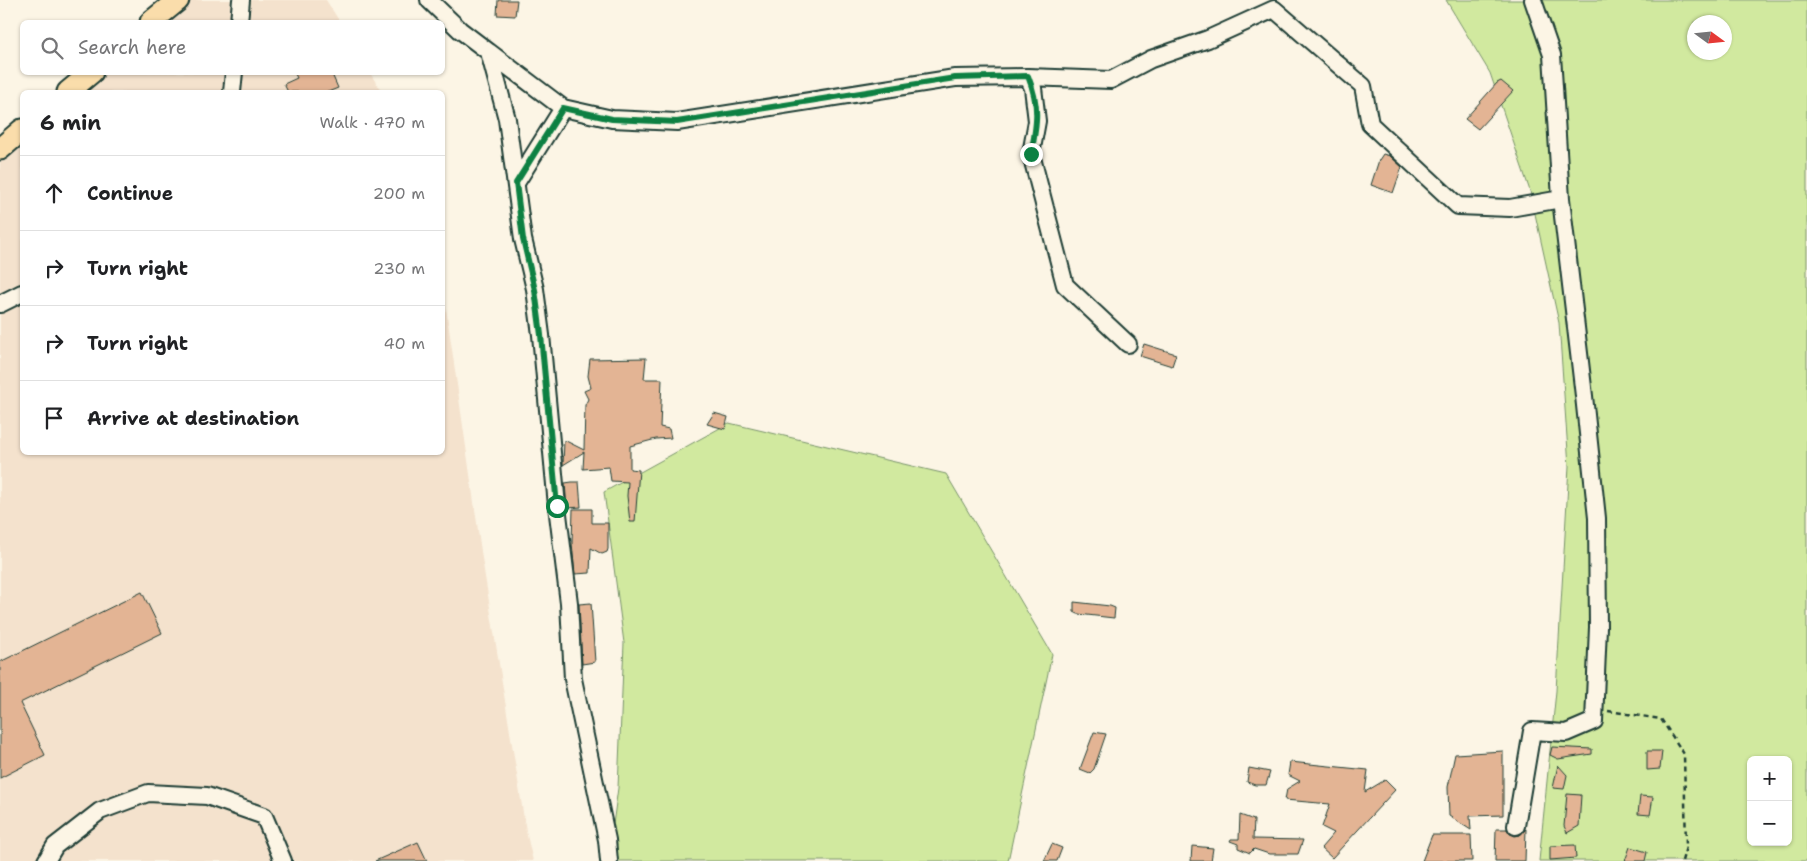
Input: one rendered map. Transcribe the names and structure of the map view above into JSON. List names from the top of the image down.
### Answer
{
  "north": "right",
  "page": {
    "search": "Search here",
    "heading": ["6 min", "Walk · 470 m"],
    "list": [
      ["Continue", "200 m"],
      ["Turn right", "230 m"],
      ["Turn right", "40 m"],
      "Arrive at destination"
    ],
    "map_buttons": ["+", "−"]
  }
}
